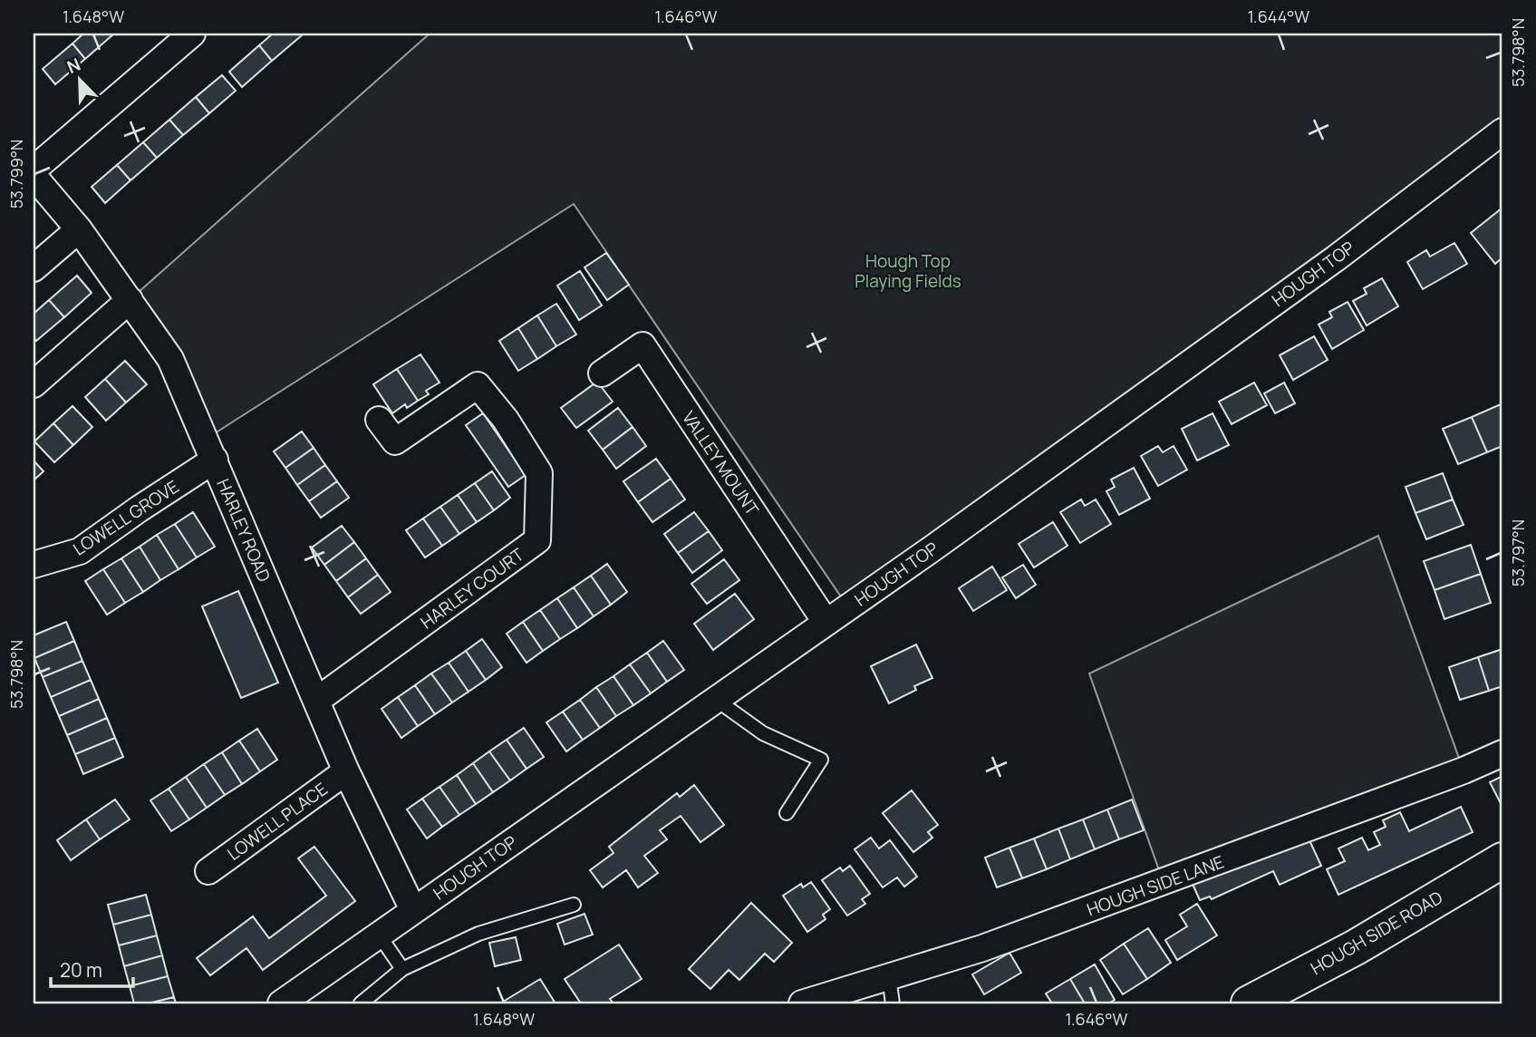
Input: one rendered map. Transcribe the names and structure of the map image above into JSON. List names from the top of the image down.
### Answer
{
  "streets": {
    "main road": ["HOUGH SIDE ROAD"],
    "street": [
      "HOUGH TOP",
      "VALLEY MOUNT",
      "LOWELL GROVE",
      "HARLEY ROAD",
      "HARLEY COURT",
      "LOWELL PLACE",
      "HOUGH SIDE LANE"
    ]
  },
  "crossings": [
    ["HOUGH TOP", "VALLEY MOUNT"],
    ["HOUGH TOP", "HARLEY ROAD"],
    ["LOWELL GROVE", "HARLEY ROAD"],
    ["HARLEY ROAD", "HARLEY COURT"],
    ["HARLEY ROAD", "LOWELL PLACE"]
  ],
  "parks": ["Hough Top Playing Fields"],
  "scale_bar": "20 m",
  "north": "top left",
  "coordinates": [
    "1.648°W",
    "1.646°W",
    "1.644°W",
    "53.798°N",
    "53.799°N",
    "53.797°N"
  ]
}
